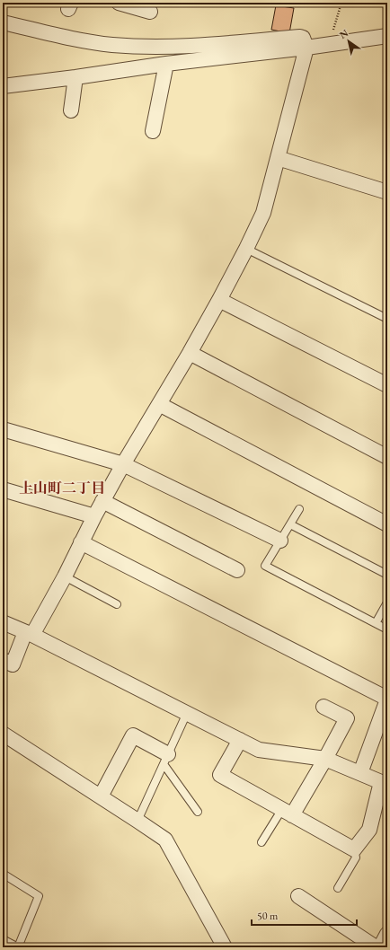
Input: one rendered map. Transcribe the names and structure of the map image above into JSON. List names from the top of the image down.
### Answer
{
  "districts": ["上山町二丁目"],
  "scale_bar": "50 m",
  "north": "top left"
}
